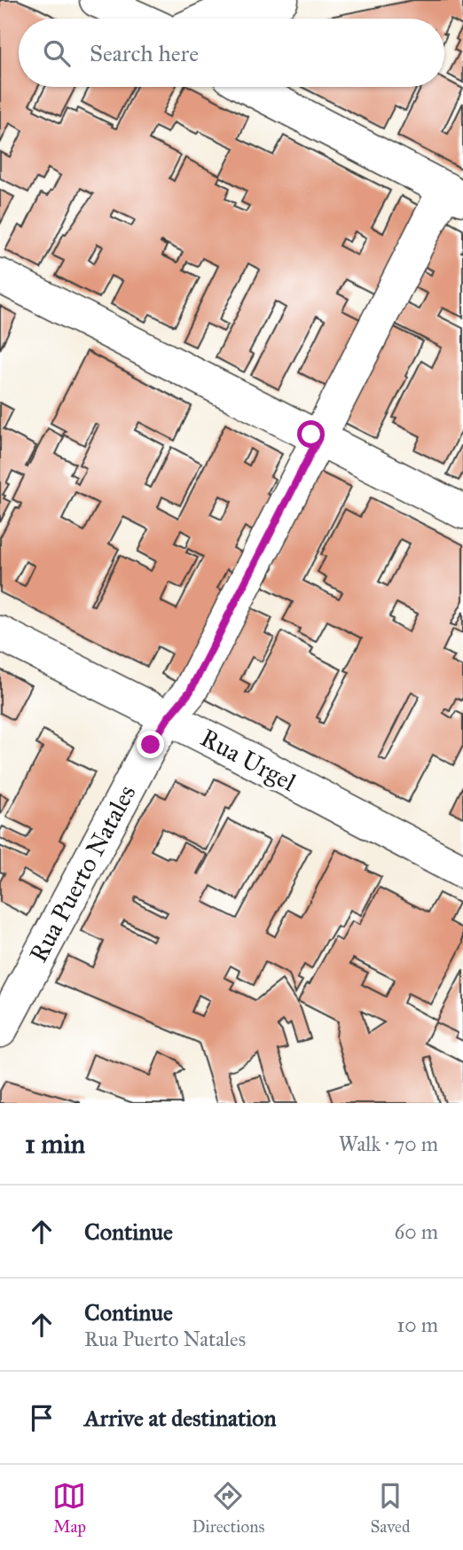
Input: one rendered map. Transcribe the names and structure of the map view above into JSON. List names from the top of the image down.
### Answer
{
  "streets": {
    "street": ["Rua Urgel", "Rua Puerto Natales"]
  },
  "crossings": [
    ["Rua Urgel", "Rua Puerto Natales"]
  ],
  "page": {
    "search": "Search here",
    "heading": ["1 min", "Walk · 70 m"],
    "list": [
      ["Continue", "60 m"],
      ["Continue", "Rua Puerto Natales", "10 m"],
      "Arrive at destination"
    ],
    "nav": ["Map", "Directions", "Saved"]
  }
}
